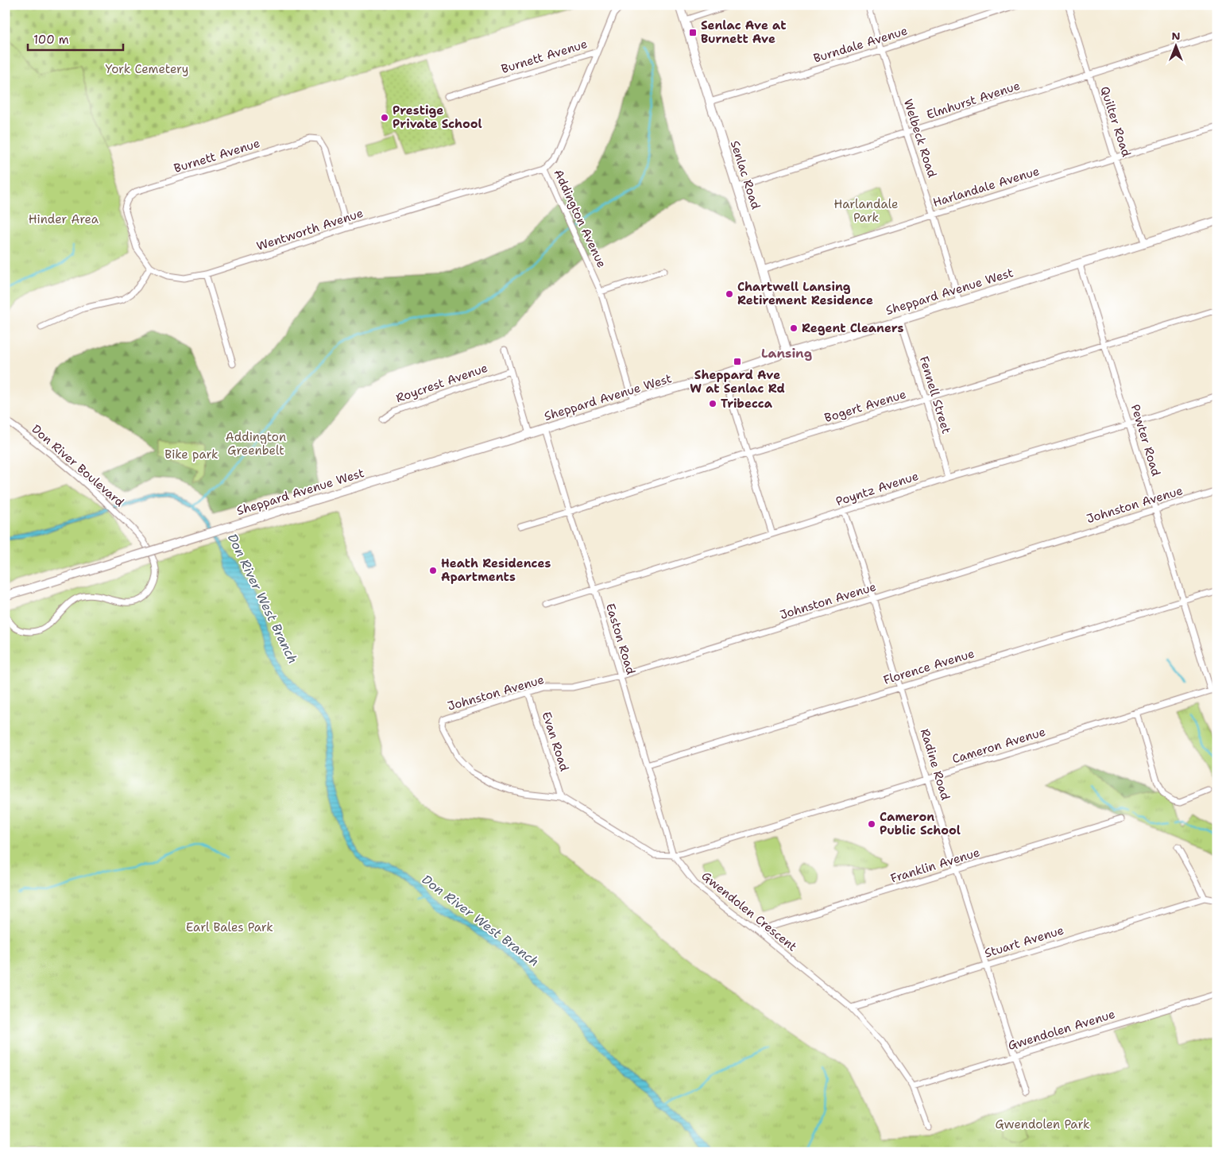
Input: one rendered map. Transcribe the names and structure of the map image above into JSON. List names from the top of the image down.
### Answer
{
  "streets": {
    "main road": ["Senlac Road", "Sheppard Avenue West"],
    "street": [
      "Burndale Avenue",
      "Burnett Avenue",
      "Elmhurst Avenue",
      "Quilter Road",
      "Welbeck Road",
      "Harlandale Avenue",
      "Addington Avenue",
      "Wentworth Avenue",
      "Roycrest Avenue",
      "Fennell Street",
      "Bogert Avenue",
      "Pewter Road",
      "Don River Boulevard",
      "Poyntz Avenue",
      "Johnston Avenue",
      "Easton Road",
      "Florence Avenue",
      "Evan Road",
      "Cameron Avenue",
      "Radine Road",
      "Franklin Avenue",
      "Gwendolen Crescent",
      "Stuart Avenue",
      "Gwendolen Avenue"
    ]
  },
  "crossings": [
    ["Burndale Avenue", "Welbeck Road"],
    ["Burndale Avenue", "Senlac Road"],
    ["Burnett Avenue", "Addington Avenue"],
    ["Burnett Avenue", "Wentworth Avenue"],
    ["Elmhurst Avenue", "Quilter Road"],
    ["Elmhurst Avenue", "Welbeck Road"],
    ["Elmhurst Avenue", "Senlac Road"],
    ["Quilter Road", "Harlandale Avenue"],
    ["Quilter Road", "Sheppard Avenue West"],
    ["Welbeck Road", "Harlandale Avenue"],
    ["Welbeck Road", "Sheppard Avenue West"],
    ["Senlac Road", "Harlandale Avenue"],
    ["Senlac Road", "Sheppard Avenue West"],
    ["Addington Avenue", "Wentworth Avenue"],
    ["Addington Avenue", "Sheppard Avenue West"],
    ["Sheppard Avenue West", "Fennell Street"],
    ["Sheppard Avenue West", "Pewter Road"],
    ["Sheppard Avenue West", "Easton Road"],
    ["Fennell Street", "Bogert Avenue"],
    ["Fennell Street", "Poyntz Avenue"],
    ["Bogert Avenue", "Pewter Road"],
    ["Bogert Avenue", "Easton Road"],
    ["Pewter Road", "Poyntz Avenue"],
    ["Pewter Road", "Johnston Avenue"],
    ["Pewter Road", "Florence Avenue"],
    ["Pewter Road", "Cameron Avenue"],
    ["Poyntz Avenue", "Easton Road"],
    ["Poyntz Avenue", "Radine Road"],
    ["Johnston Avenue", "Easton Road"],
    ["Johnston Avenue", "Evan Road"],
    ["Johnston Avenue", "Radine Road"],
    ["Easton Road", "Florence Avenue"],
    ["Easton Road", "Cameron Avenue"],
    ["Easton Road", "Gwendolen Crescent"],
    ["Florence Avenue", "Radine Road"],
    ["Cameron Avenue", "Radine Road"],
    ["Cameron Avenue", "Gwendolen Crescent"],
    ["Radine Road", "Franklin Avenue"],
    ["Radine Road", "Stuart Avenue"],
    ["Radine Road", "Gwendolen Avenue"],
    ["Franklin Avenue", "Gwendolen Crescent"],
    ["Gwendolen Crescent", "Stuart Avenue"],
    ["Gwendolen Crescent", "Gwendolen Avenue"]
  ],
  "districts": ["Lansing"],
  "water": ["Don River West Branch"],
  "parks": [
    "York Cemetery",
    "Harlandale Park",
    "Hinder Area",
    "Addington Greenbelt",
    "Bike park",
    "Earl Bales Park",
    "Gwendolen Park"
  ],
  "places": {
    "transit": ["Senlac Ave at Burnett Ave", "Sheppard Ave W at Senlac Rd"],
    "other": [
      "Prestige Private School",
      "Chartwell Lansing Retirement Residence",
      "Regent Cleaners",
      "Tribecca",
      "Heath Residences Apartments",
      "Cameron Public School"
    ]
  },
  "scale_bar": "100 m",
  "north": "top"
}
